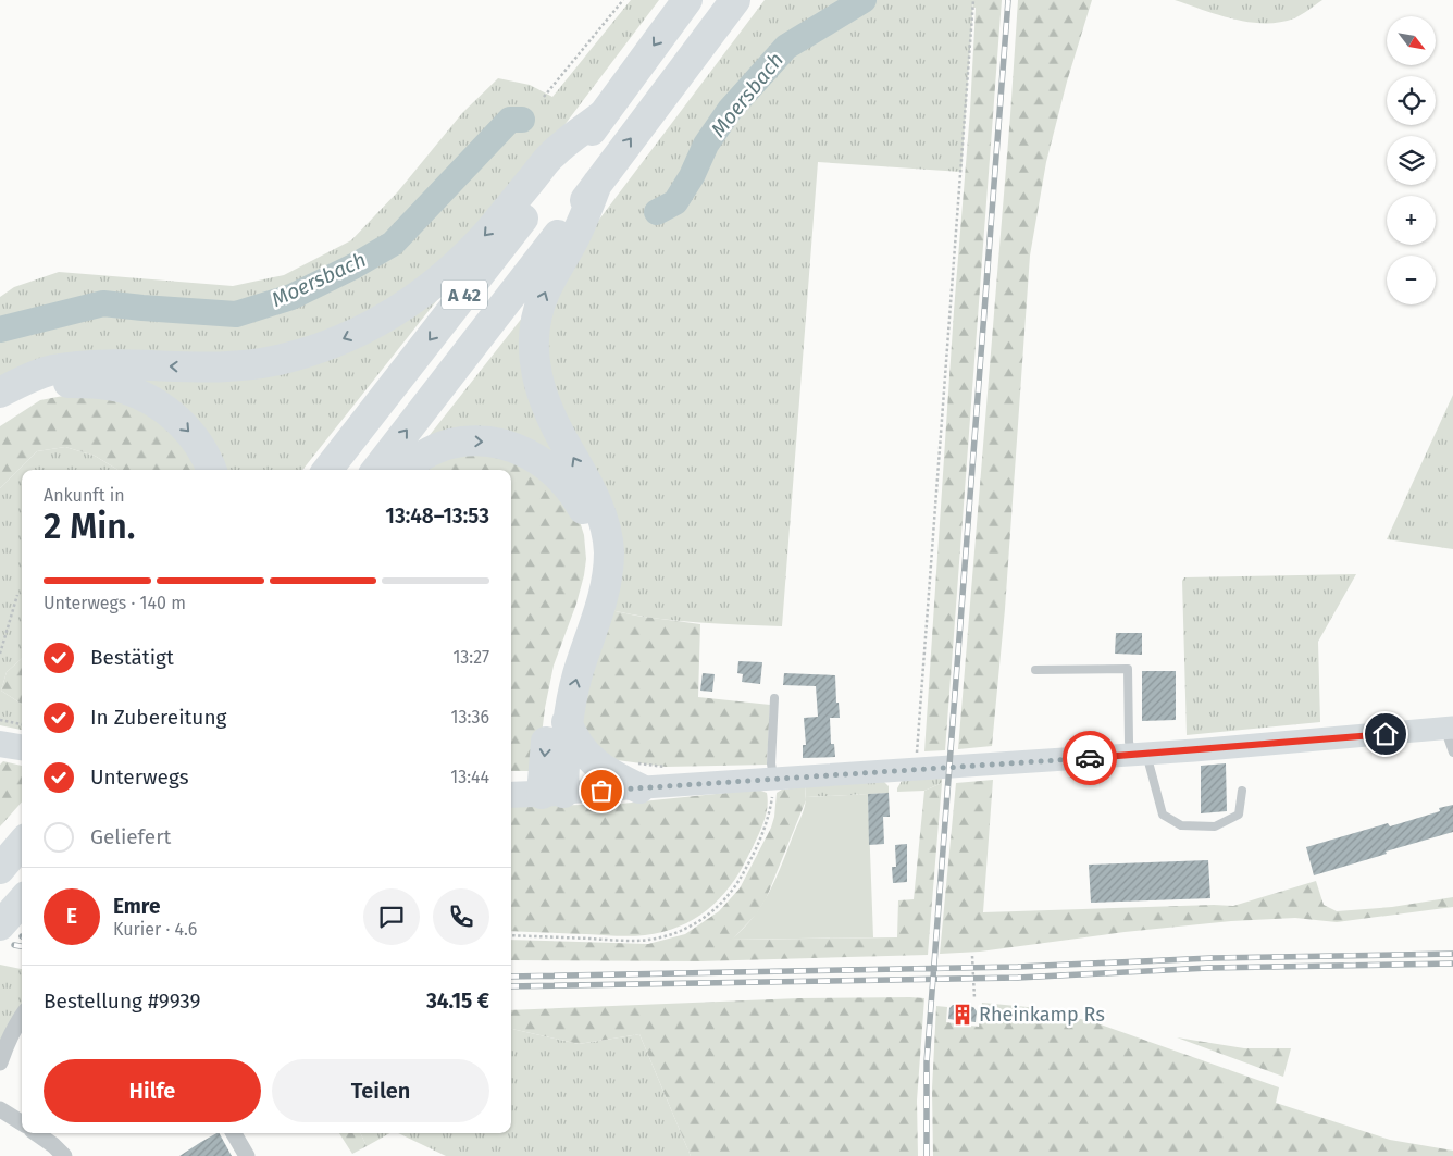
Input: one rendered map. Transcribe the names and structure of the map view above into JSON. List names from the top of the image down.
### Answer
{
  "streets": {
    "highway": ["A 42"]
  },
  "water": ["Moersbach"],
  "places": {
    "building": ["Rheinkamp Rs"]
  },
  "north": "bottom right",
  "page": {
    "map_buttons": ["+", "−"],
    "heading": ["2 Min.", "Ankunft in", "13:48–13:53"],
    "panel": [
      "Emre",
      "Kurier · 4.6",
      "Bestellung #9939",
      "34.15 €"
    ],
    "bar": "Unterwegs · 140 m",
    "list": [
      ["Bestätigt", "13:27"],
      ["In Zubereitung", "13:36"],
      ["Unterwegs", "13:44"],
      "Geliefert"
    ],
    "round": "E",
    "buttons": ["Hilfe", "Teilen"]
  }
}
